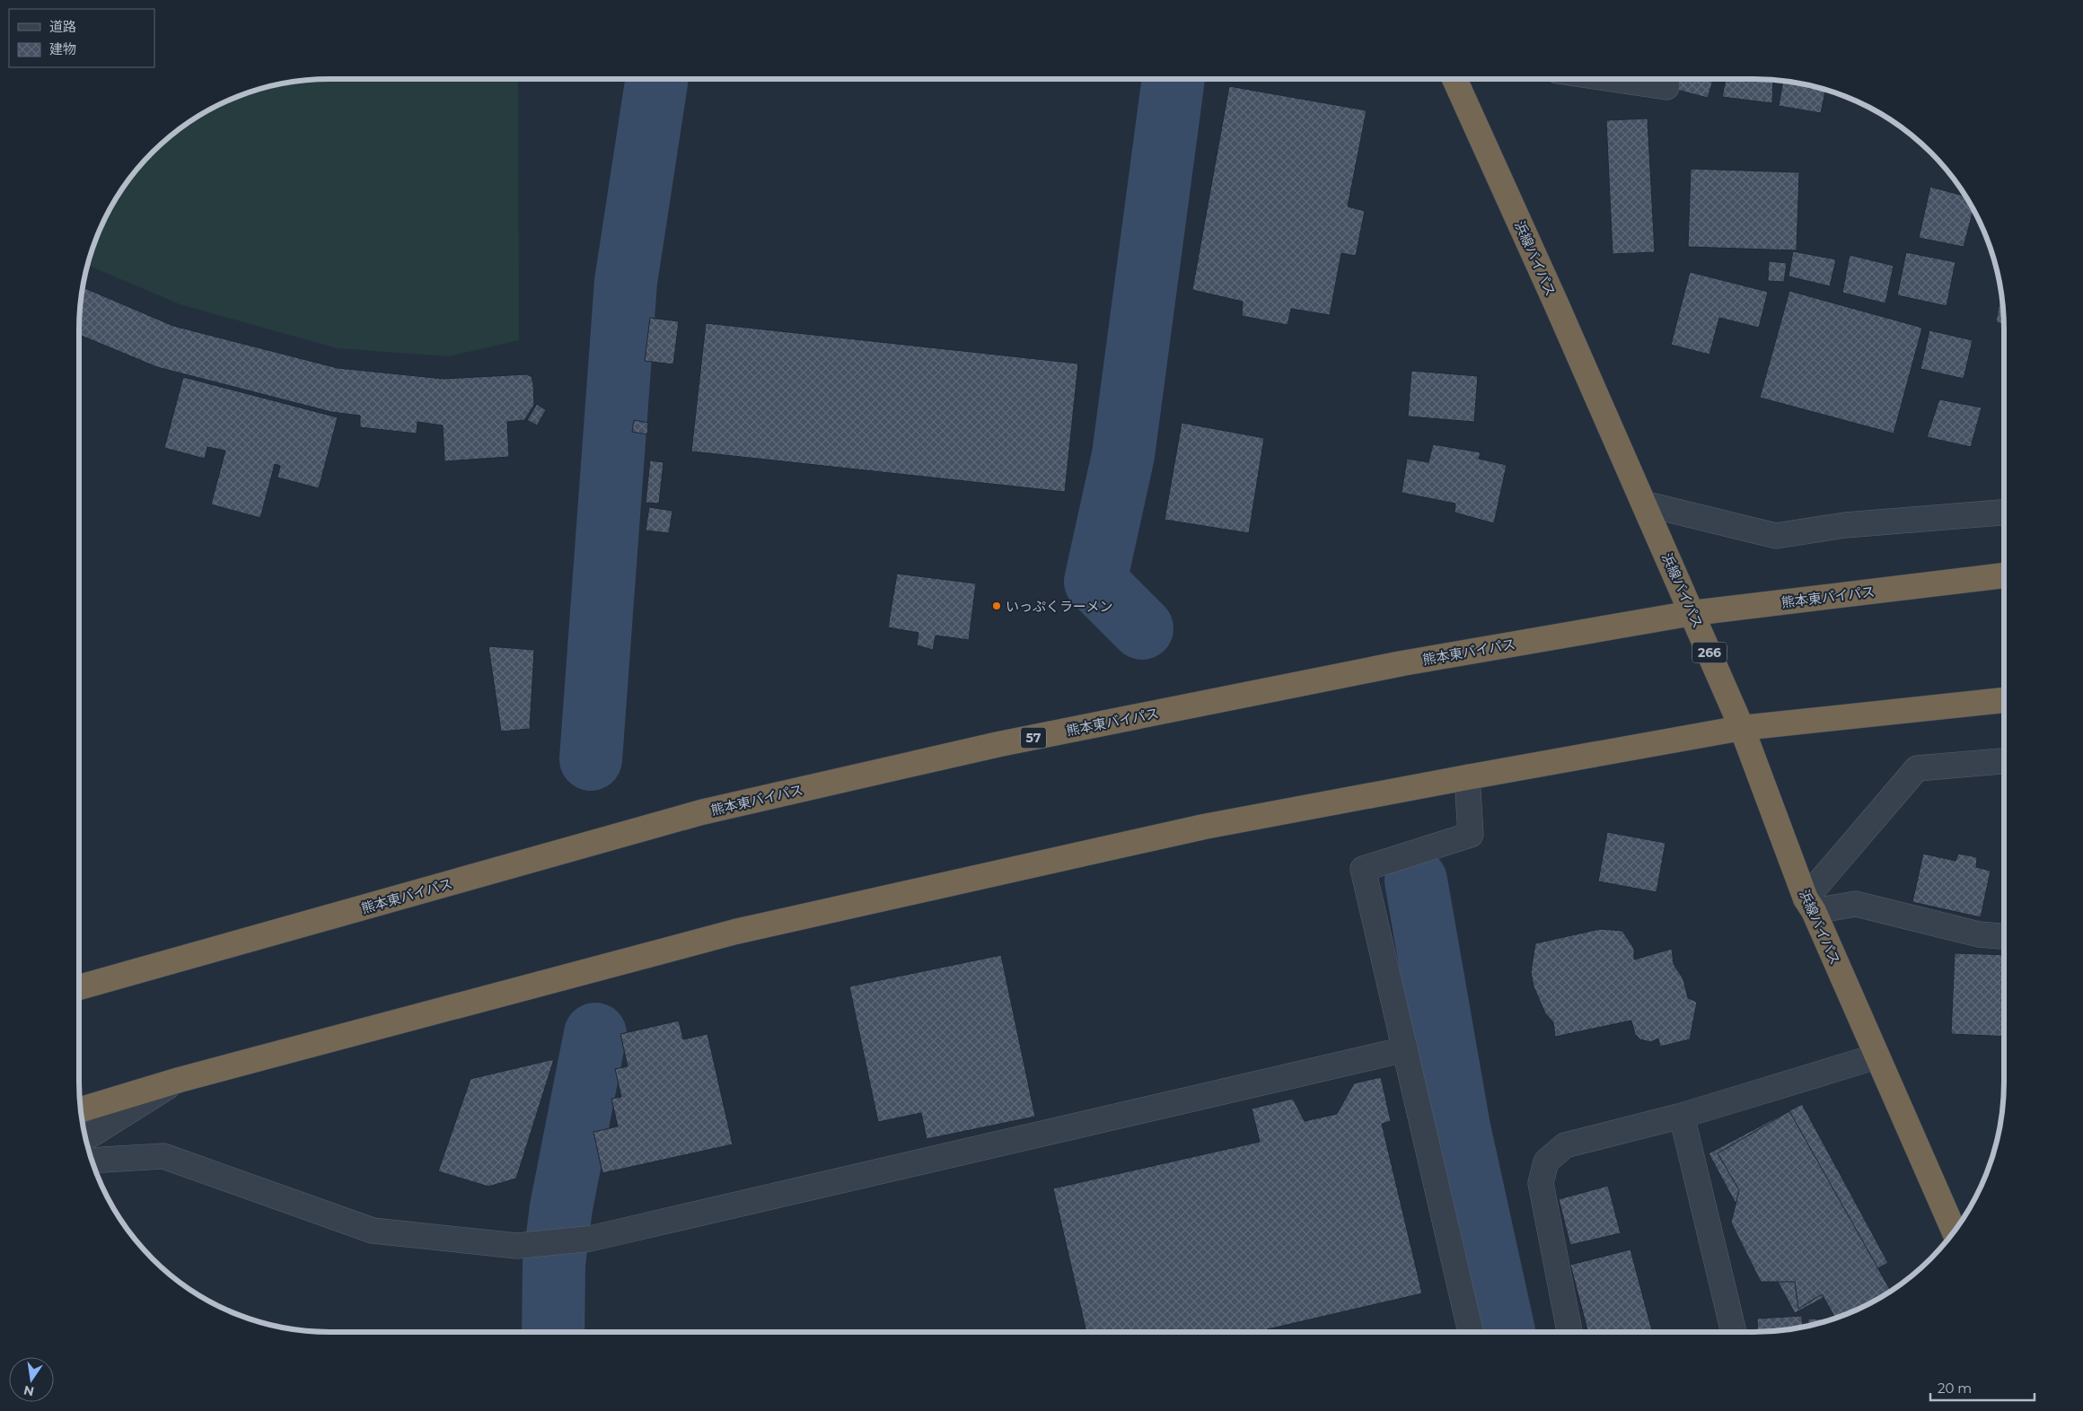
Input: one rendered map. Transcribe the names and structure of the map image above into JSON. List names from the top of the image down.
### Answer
{
  "streets": {
    "highway": [
      "浜線バイパス",
      "熊本東バイパス",
      "266",
      "57"
    ]
  },
  "crossings": [
    ["浜線バイパス", "熊本東バイパス"]
  ],
  "places": ["いっぷくラーメン"],
  "legend": ["道路", "建物"],
  "scale_bar": "20 m",
  "north": "bottom"
}
